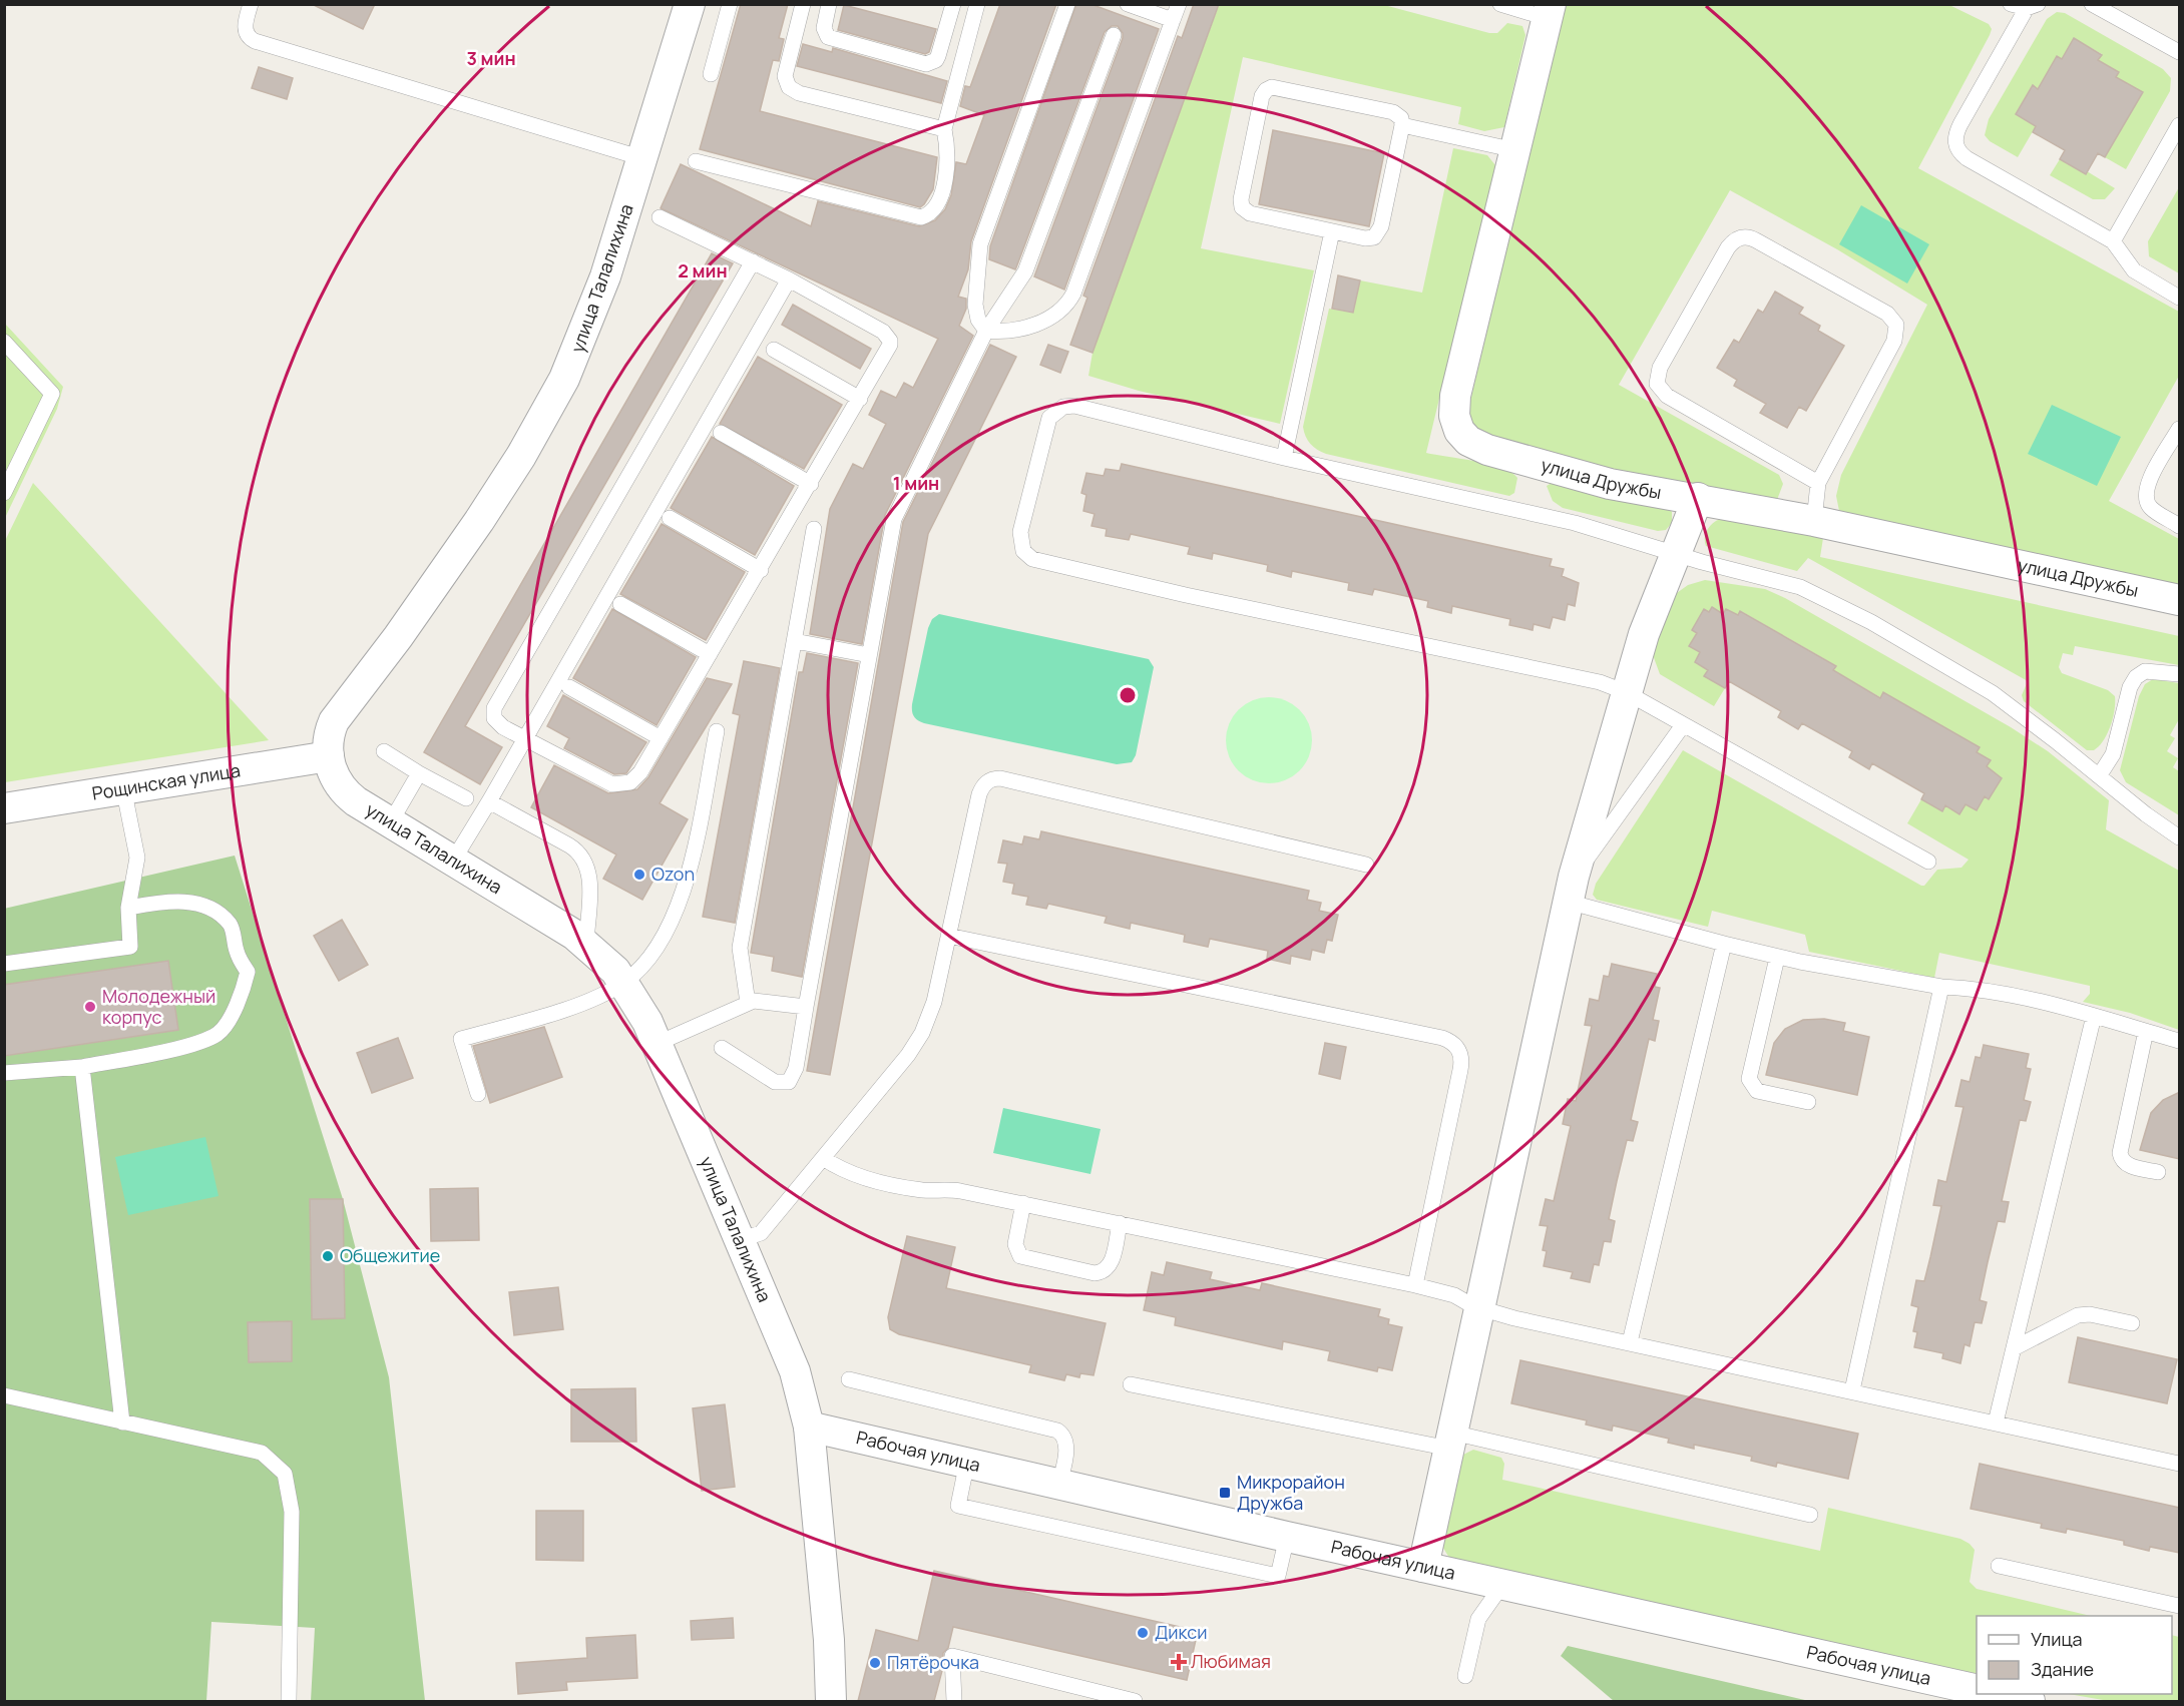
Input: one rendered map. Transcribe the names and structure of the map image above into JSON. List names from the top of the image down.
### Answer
{
  "streets": {
    "street": [
      "улица Талалихина",
      "улица Дружбы",
      "Рощинская улица",
      "Рабочая улица"
    ]
  },
  "crossings": [
    ["улица Талалихина", "Рощинская улица"],
    ["улица Талалихина", "Рабочая улица"]
  ],
  "places": {
    "other": [
      "Ozon",
      "Молодежный корпус",
      "Общежитие",
      "Дикси",
      "Пятёрочка"
    ],
    "transit": ["Микрорайон Дружба"],
    "health": ["Любимая"]
  },
  "legend": ["Улица", "Здание"],
  "rings": ["3 мин", "2 мин", "1 мин"]
}
